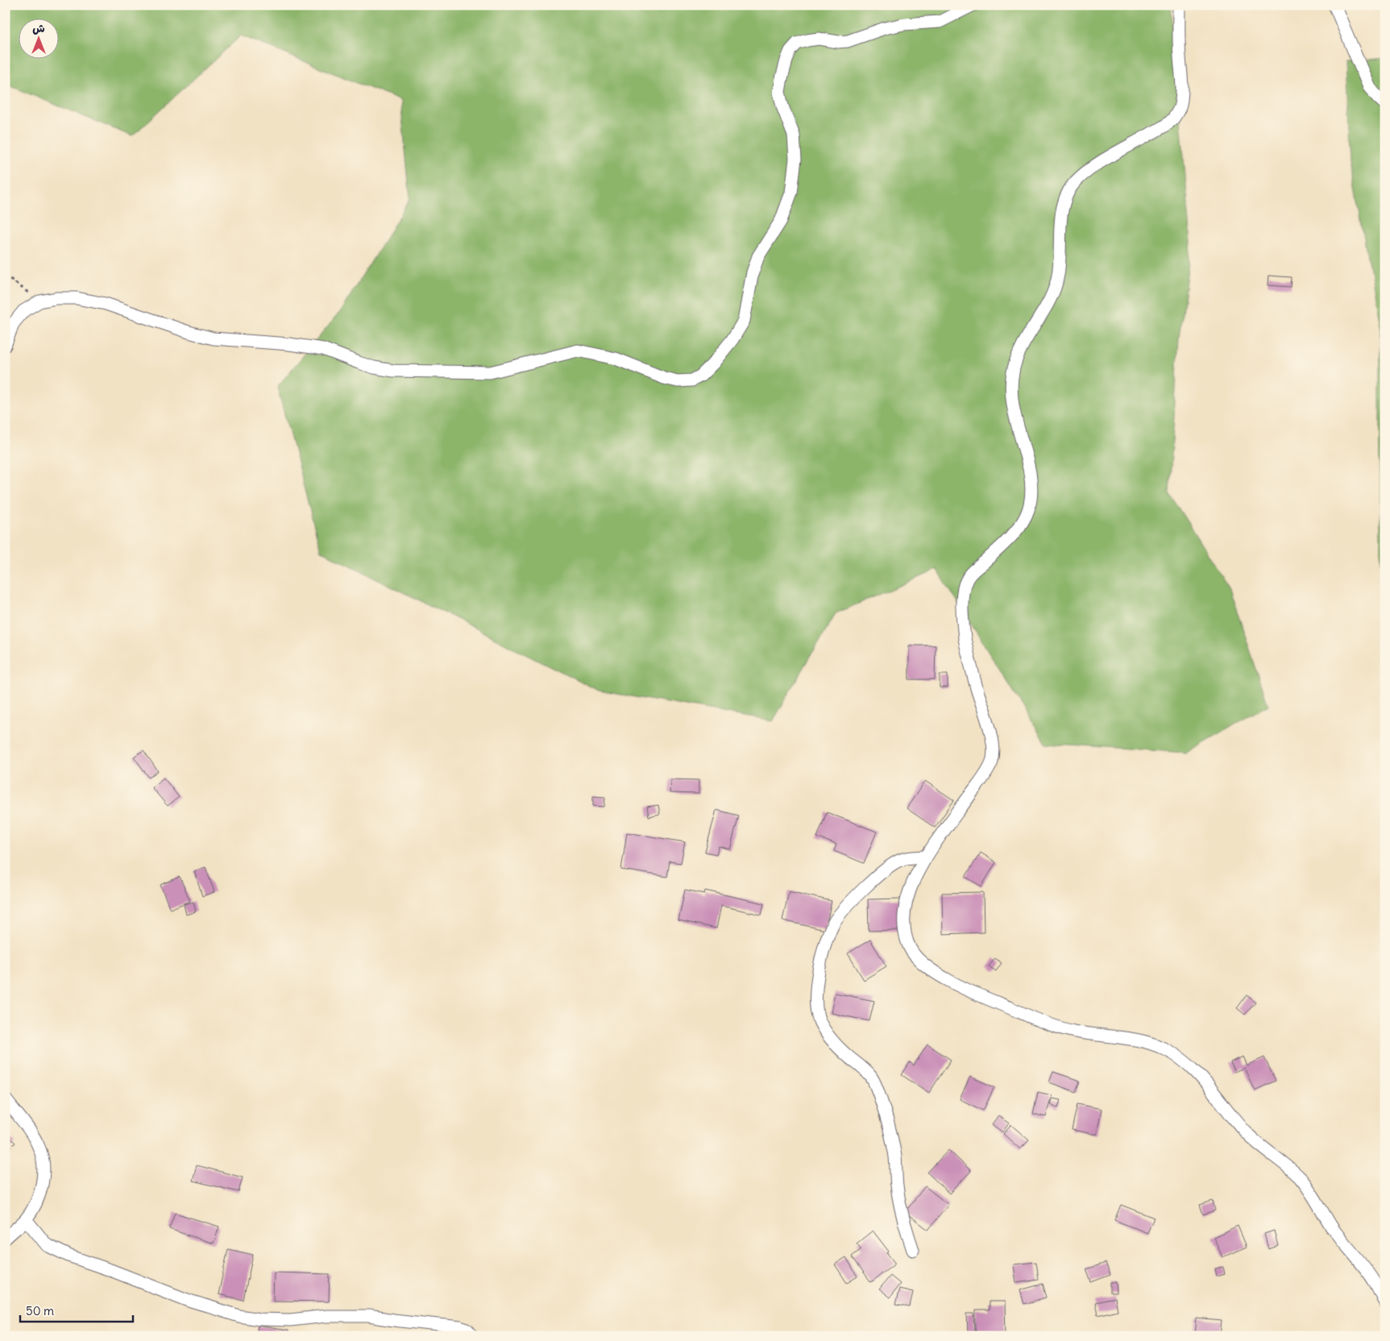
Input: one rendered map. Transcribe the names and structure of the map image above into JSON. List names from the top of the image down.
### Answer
{
  "scale_bar": "50 m",
  "north": "top"
}
